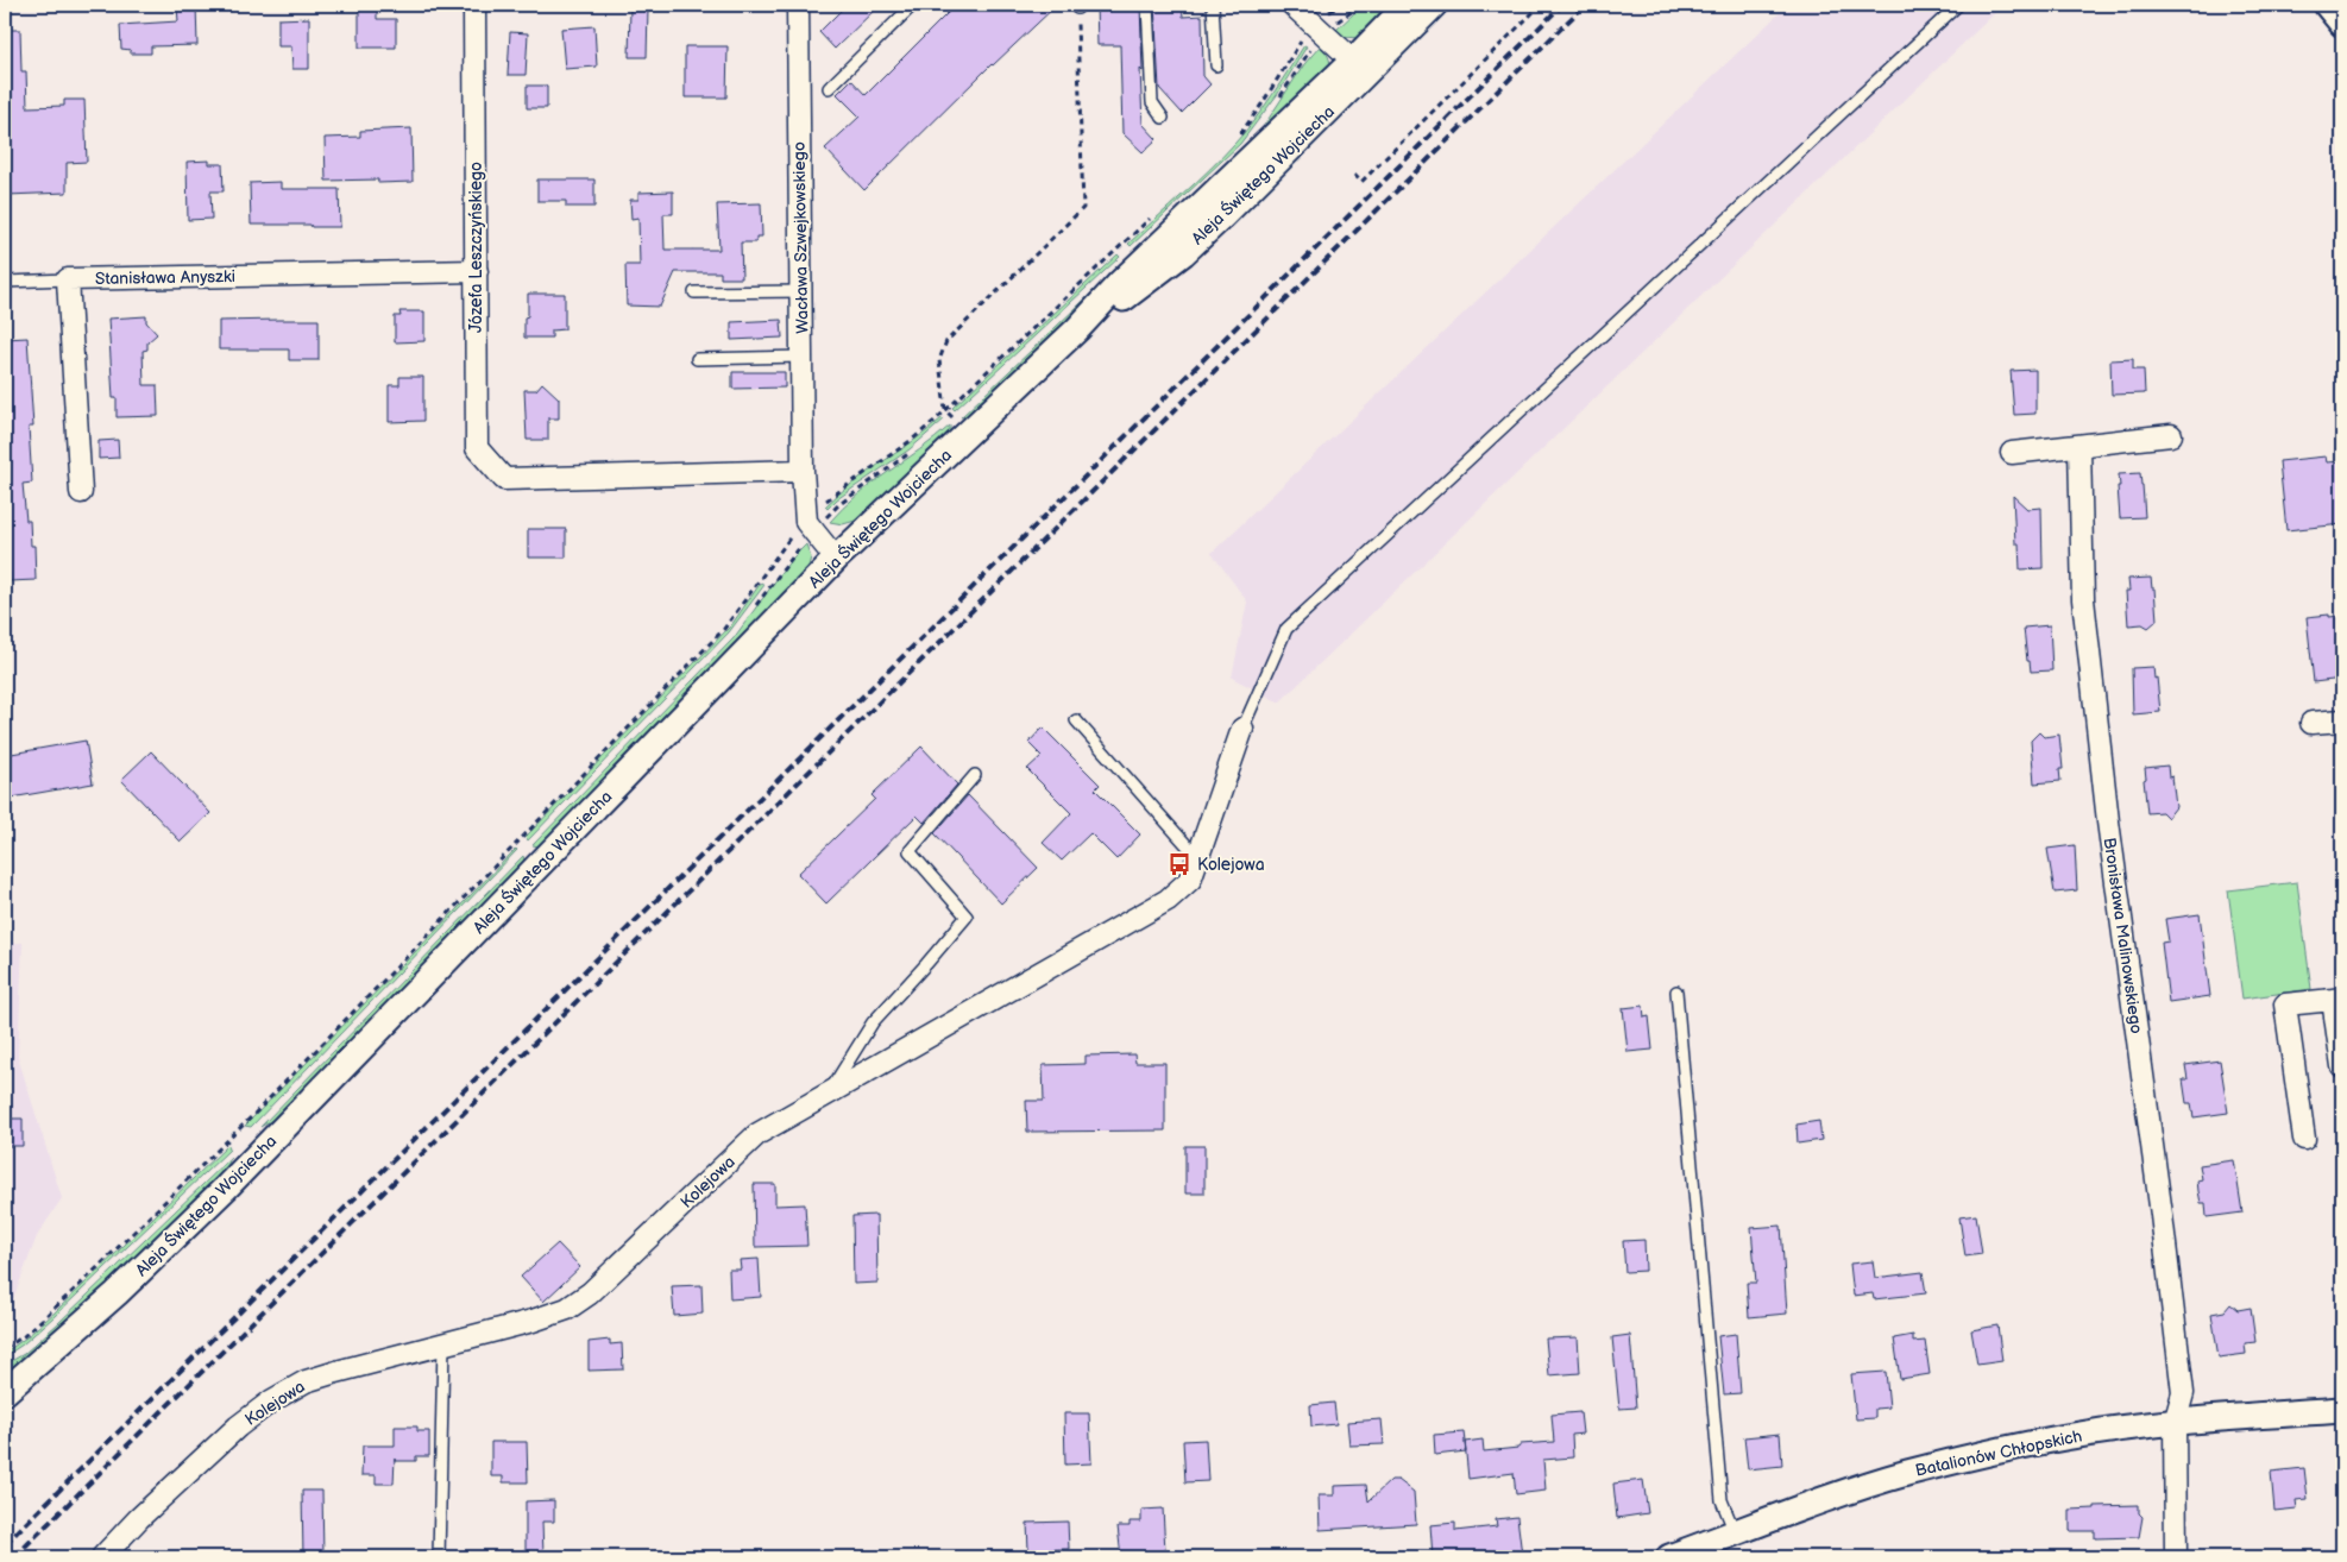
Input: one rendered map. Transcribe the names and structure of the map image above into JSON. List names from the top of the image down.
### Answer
{
  "streets": {
    "street": [
      "Aleja Świętego Wojciecha",
      "Wacława Szwejkowskiego",
      "Józefa Leszczyńskiego",
      "Stanisława Anyszki",
      "Bronisława Malinowskiego",
      "Kolejowa",
      "Batalionów Chłopskich"
    ]
  },
  "crossings": [
    ["Wacława Szwejkowskiego", "Józefa Leszczyńskiego"],
    ["Józefa Leszczyńskiego", "Stanisława Anyszki"],
    ["Bronisława Malinowskiego", "Batalionów Chłopskich"]
  ],
  "places": {
    "bus stop": ["Kolejowa"]
  }
}
